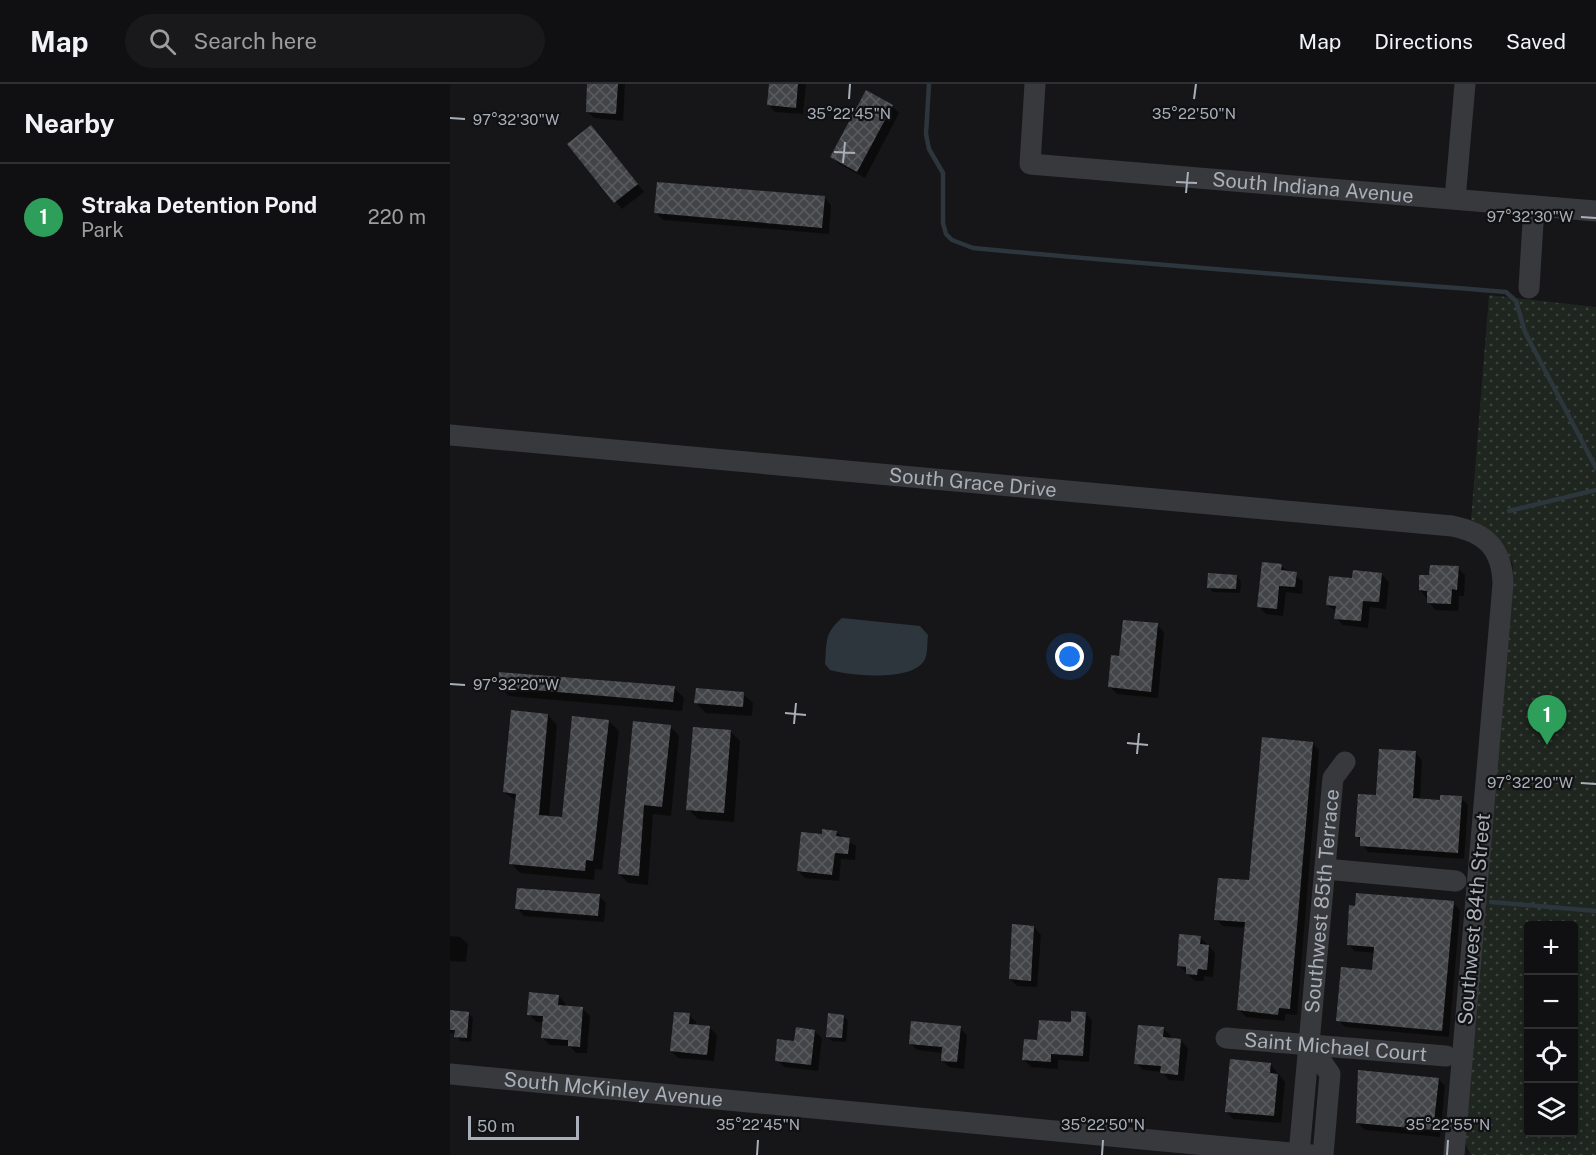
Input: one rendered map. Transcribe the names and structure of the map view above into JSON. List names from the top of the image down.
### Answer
{
  "streets": {
    "street": [
      "South Indiana Avenue",
      "South Grace Drive",
      "Southwest 85th Terrace",
      "Southwest 84th Street",
      "Saint Michael Court",
      "South McKinley Avenue"
    ]
  },
  "crossings": [
    ["South Grace Drive", "Southwest 84th Street"],
    ["Southwest 85th Terrace", "Saint Michael Court"],
    ["Southwest 85th Terrace", "South McKinley Avenue"]
  ],
  "scale_bar": "50 m",
  "page": {
    "header": "Map",
    "search": "Search here",
    "nav": ["Map", "Directions", "Saved"],
    "heading": "Nearby",
    "list": [
      {
        "mark": "1",
        "name": "Straka Detention Pond",
        "note": "Park",
        "value": "220 m"
      }
    ],
    "pins": "1",
    "map_buttons": ["+", "−"],
    "scale": "50 m"
  },
  "coordinates": [
    "35°22'45\"N",
    "35°22'50\"N",
    "97°32'30\"W",
    "97°32'20\"W",
    "35°22'55\"N"
  ]
}
